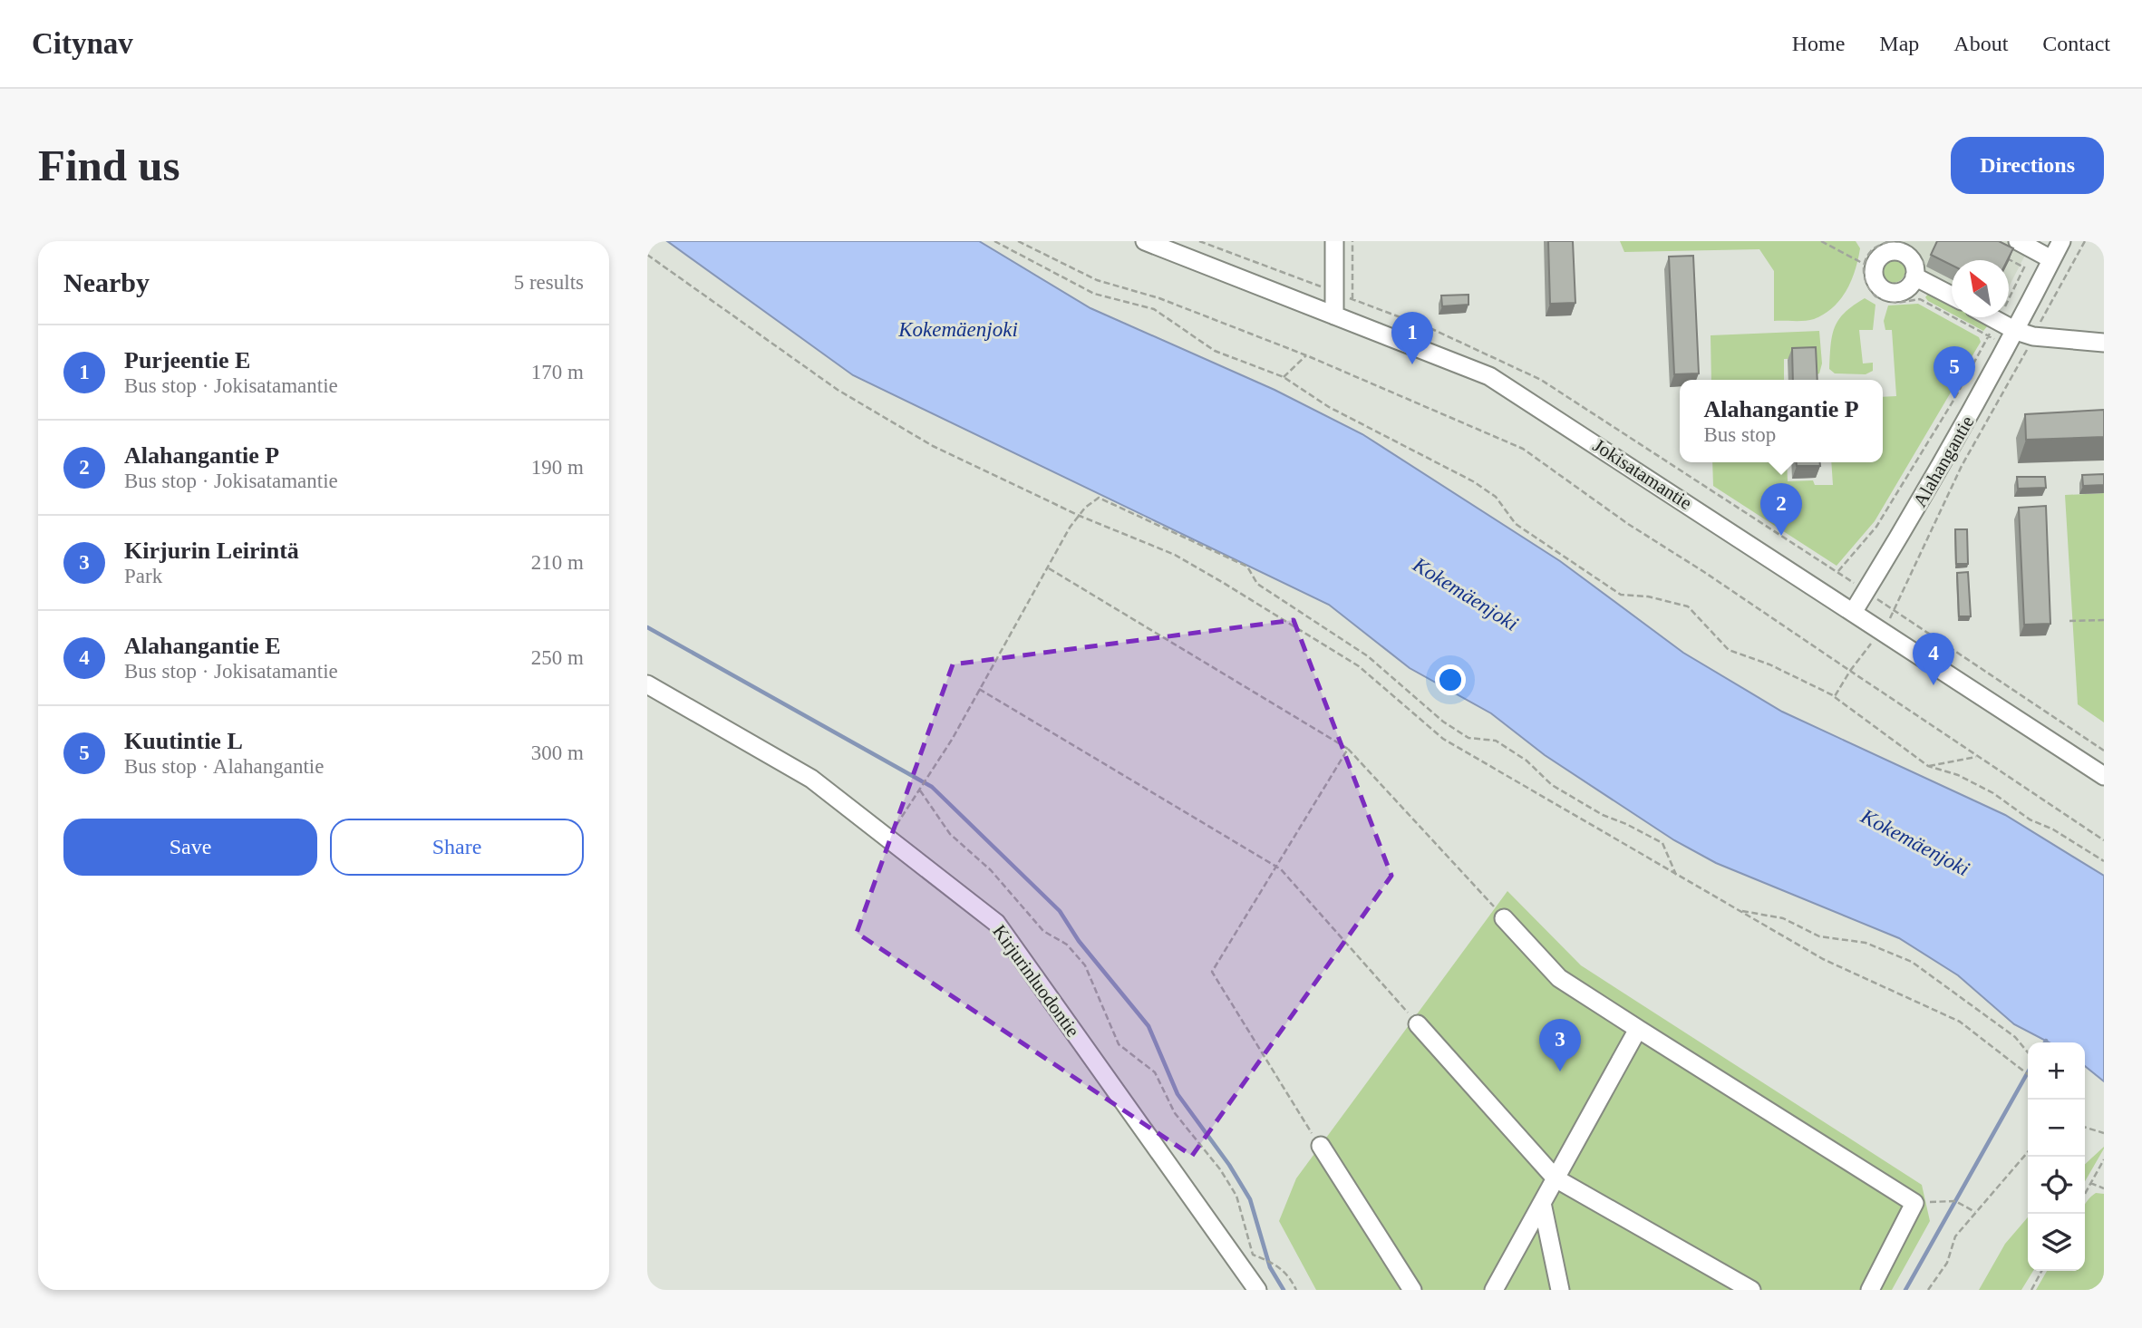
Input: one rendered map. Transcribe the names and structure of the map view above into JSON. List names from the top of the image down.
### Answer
{
  "streets": {
    "street": ["Alahangantie", "Jokisatamantie", "Kirjurinluodontie"]
  },
  "crossings": [
    ["Alahangantie", "Jokisatamantie"]
  ],
  "water": ["Kokemäenjoki"],
  "north": "top left",
  "page": {
    "header": "Citynav",
    "nav": [
      "Home",
      "Map",
      "About",
      "Contact"
    ],
    "buttons": [
      "Directions",
      ["Save", "Share"]
    ],
    "title": "Find us",
    "heading": ["Nearby", "5 results"],
    "pins": [
      "1",
      "5",
      "2",
      "4",
      "3"
    ],
    "list": [
      {
        "mark": "1",
        "name": "Purjeentie E",
        "note": "Bus stop · Jokisatamantie",
        "value": "170 m"
      },
      {
        "mark": "2",
        "name": "Alahangantie P",
        "note": "Bus stop · Jokisatamantie",
        "value": "190 m"
      },
      {
        "mark": "3",
        "name": "Kirjurin Leirintä",
        "note": "Park",
        "value": "210 m"
      },
      {
        "mark": "4",
        "name": "Alahangantie E",
        "note": "Bus stop · Jokisatamantie",
        "value": "250 m"
      },
      {
        "mark": "5",
        "name": "Kuutintie L",
        "note": "Bus stop · Alahangantie",
        "value": "300 m"
      }
    ],
    "popup": ["Alahangantie P", "Bus stop"],
    "map_buttons": ["+", "−"]
  }
}
